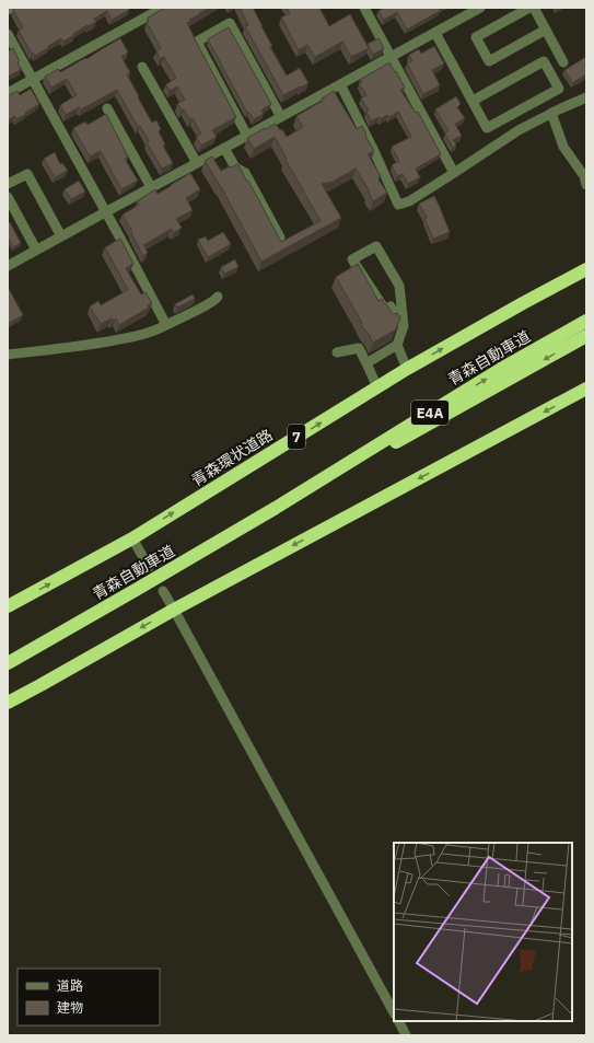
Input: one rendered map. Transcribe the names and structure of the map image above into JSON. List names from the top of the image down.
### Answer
{
  "streets": {
    "highway": [
      "青森自動車道",
      "E4A",
      "7",
      "青森環状道路"
    ]
  },
  "legend": ["道路", "建物"]
}
